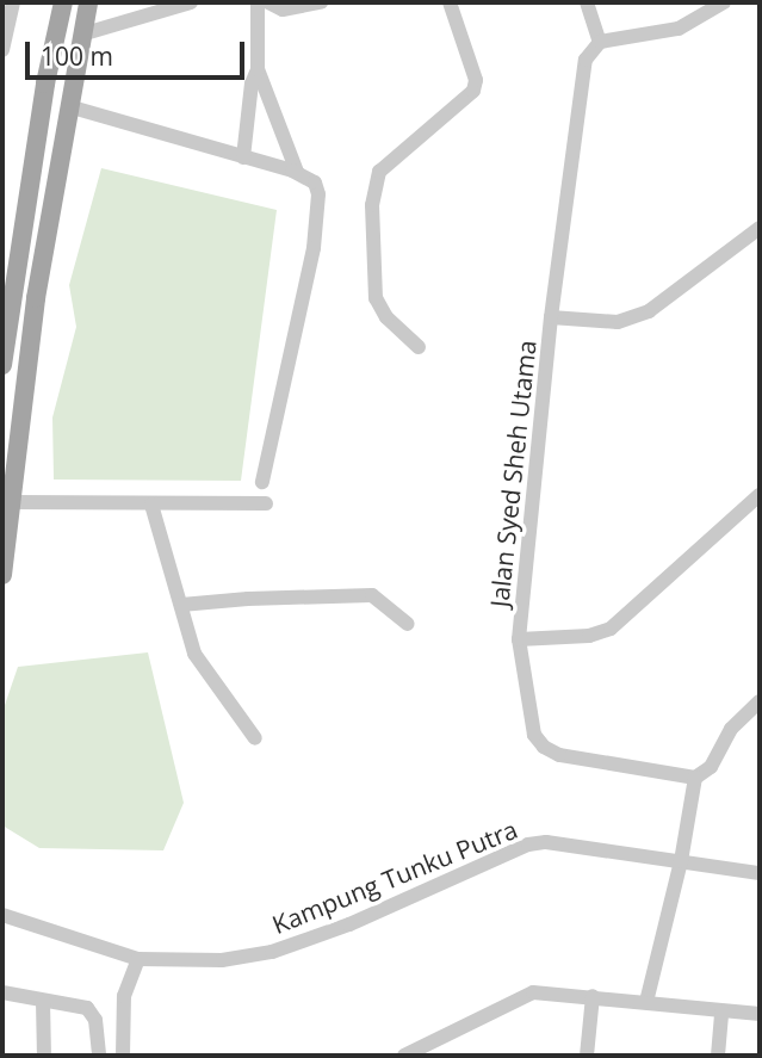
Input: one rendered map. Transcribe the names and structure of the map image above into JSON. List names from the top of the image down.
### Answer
{
  "streets": {
    "street": ["Jalan Syed Sheh Utama", "Kampung Tunku Putra"]
  },
  "scale_bar": "100 m"
}
